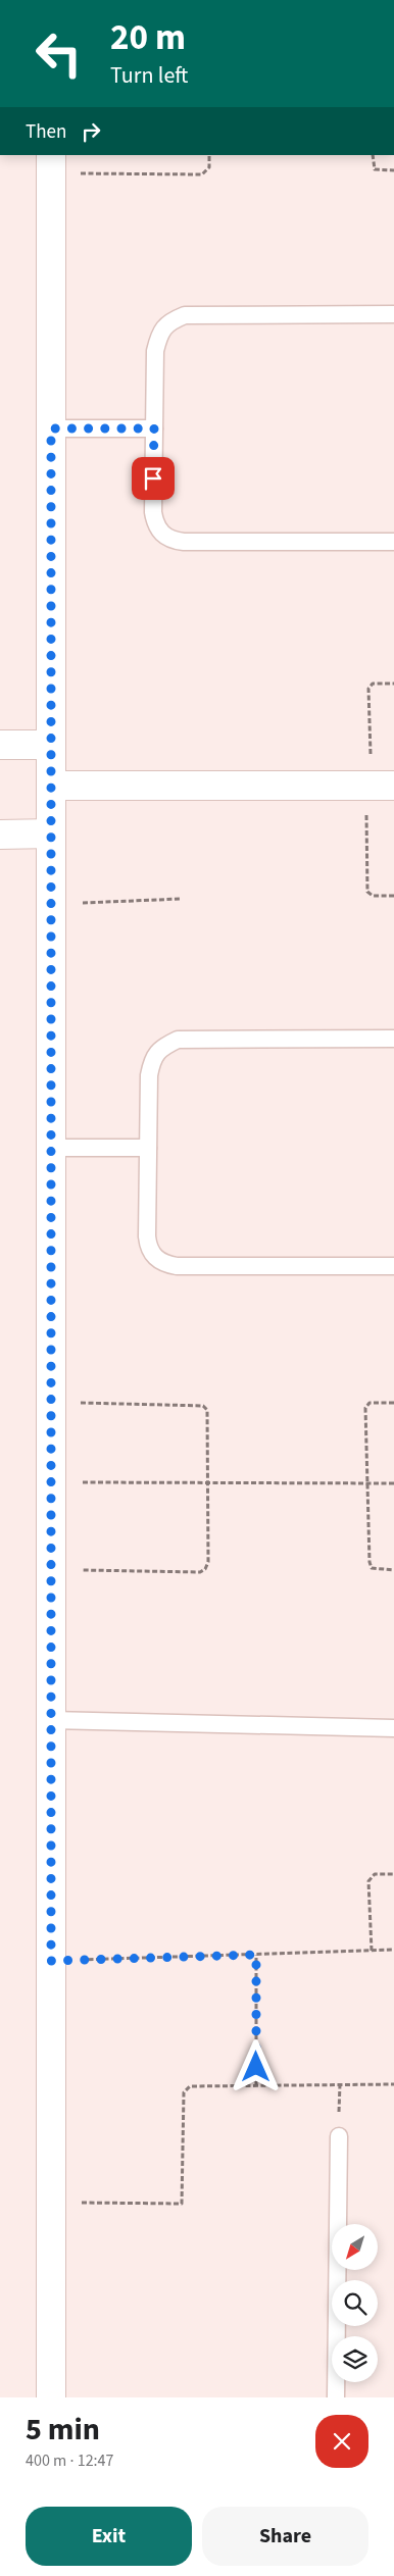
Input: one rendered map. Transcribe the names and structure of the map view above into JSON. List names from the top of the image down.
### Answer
{
  "north": "bottom left",
  "page": {
    "turn": ["20 m", "Turn left"],
    "then": "Then",
    "heading": ["5 min", "400 m · 12:47"],
    "buttons": ["Exit", "Share"]
  }
}
